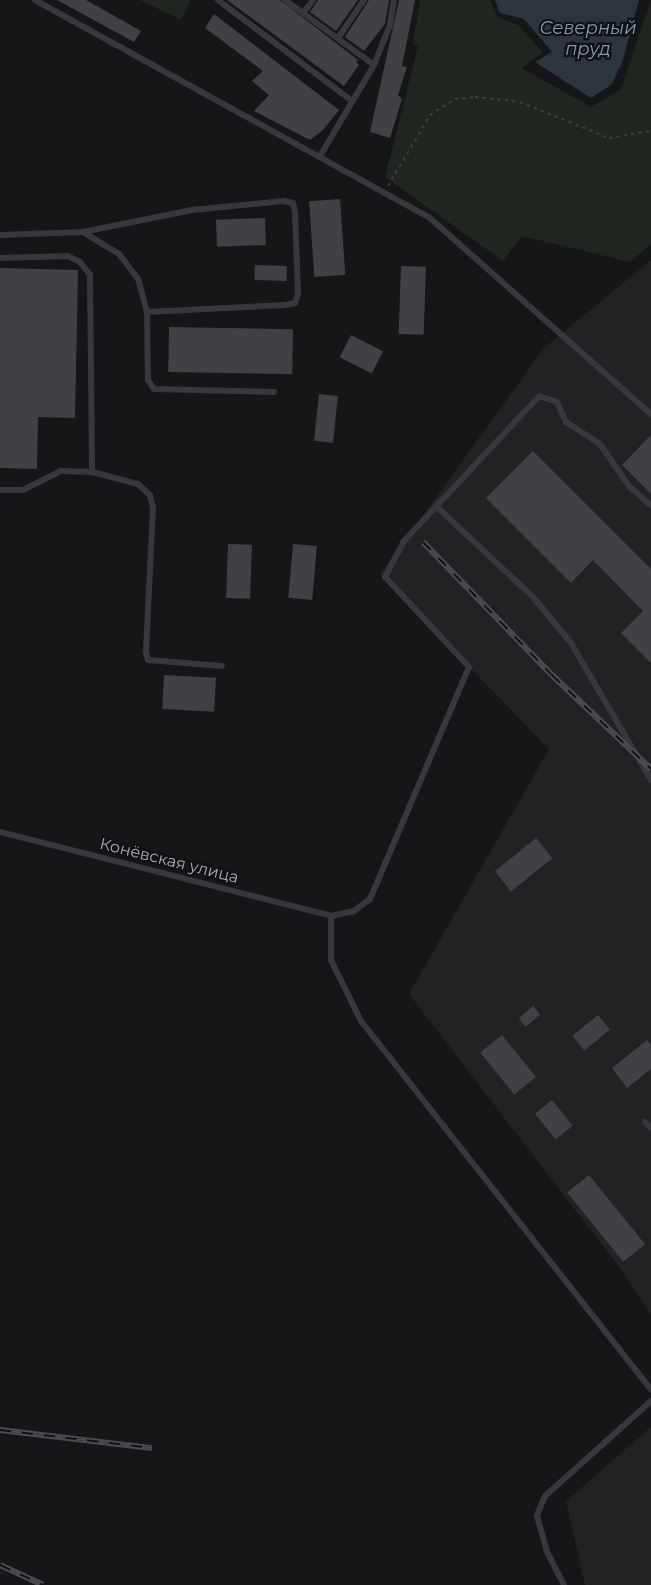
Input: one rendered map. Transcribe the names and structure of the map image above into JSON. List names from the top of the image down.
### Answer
{
  "streets": {
    "lane": ["Конёвская улица"]
  },
  "water": ["Северный пруд"]
}
